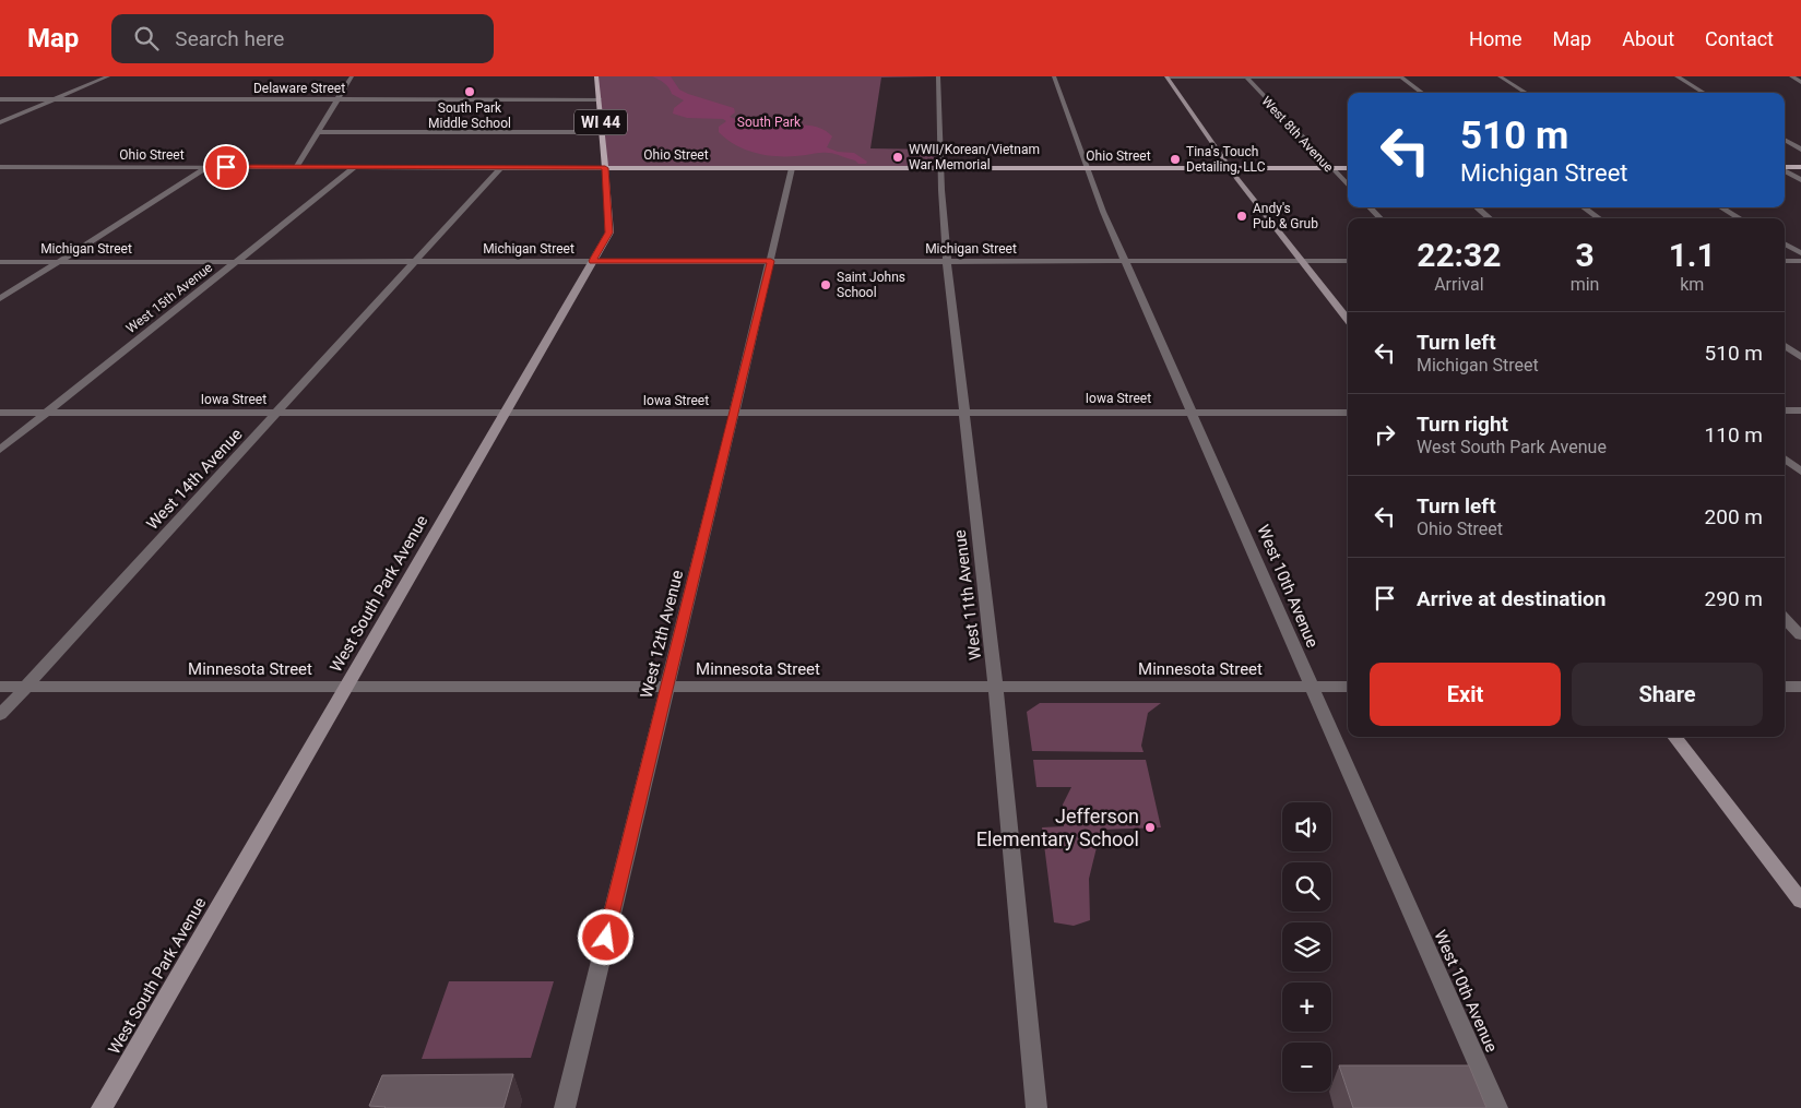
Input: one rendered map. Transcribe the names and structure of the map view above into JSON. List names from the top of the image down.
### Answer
{
  "streets": {
    "main road": ["WI 44", "Ohio Street", "West South Park Avenue"],
    "street": [
      "Delaware Street",
      "West 8th Avenue",
      "Michigan Street",
      "West 15th Avenue",
      "Iowa Street",
      "West 14th Avenue",
      "West 10th Avenue",
      "West 11th Avenue",
      "West 12th Avenue",
      "Minnesota Street"
    ]
  },
  "crossings": [
    ["Delaware Street", "West South Park Avenue"],
    ["West 8th Avenue", "Ohio Street"],
    ["Ohio Street", "West 15th Avenue"],
    ["Ohio Street", "West 14th Avenue"],
    ["Ohio Street", "West 10th Avenue"],
    ["Ohio Street", "West South Park Avenue"],
    ["Ohio Street", "West 11th Avenue"],
    ["Ohio Street", "West 12th Avenue"],
    ["Michigan Street", "West 15th Avenue"],
    ["Michigan Street", "West 14th Avenue"],
    ["Michigan Street", "West 10th Avenue"],
    ["Michigan Street", "West South Park Avenue"],
    ["Michigan Street", "West 11th Avenue"],
    ["Michigan Street", "West 12th Avenue"],
    ["West 15th Avenue", "Iowa Street"],
    ["Iowa Street", "West 14th Avenue"],
    ["Iowa Street", "West 10th Avenue"],
    ["Iowa Street", "West South Park Avenue"],
    ["Iowa Street", "West 11th Avenue"],
    ["Iowa Street", "West 12th Avenue"],
    ["West 14th Avenue", "Minnesota Street"],
    ["West 10th Avenue", "Minnesota Street"],
    ["West South Park Avenue", "Minnesota Street"],
    ["West 11th Avenue", "Minnesota Street"],
    ["West 12th Avenue", "Minnesota Street"]
  ],
  "parks": ["South Park"],
  "places": [
    "South Park Middle School",
    "WWII/Korean/Vietnam War Memorial",
    "Tina's Touch Detailing, LLC",
    "Andy's Pub & Grub",
    "Saint Johns School",
    "Jefferson Elementary School"
  ],
  "page": {
    "header": "Map",
    "search": "Search here",
    "nav": [
      "Home",
      "Map",
      "About",
      "Contact"
    ],
    "turn": ["510 m", "Michigan Street"],
    "eta": [
      "22:32",
      "Arrival",
      "3",
      "min",
      "1.1",
      "km"
    ],
    "list": [
      {
        "name": "Turn left",
        "note": "Michigan Street",
        "value": "510 m"
      },
      {
        "name": "Turn right",
        "note": "West South Park Avenue",
        "value": "110 m"
      },
      {
        "name": "Turn left",
        "note": "Ohio Street",
        "value": "200 m"
      },
      {
        "name": "Arrive at destination",
        "value": "290 m"
      }
    ],
    "buttons": ["Exit", "Share"],
    "map_buttons": ["+", "−"]
  }
}
